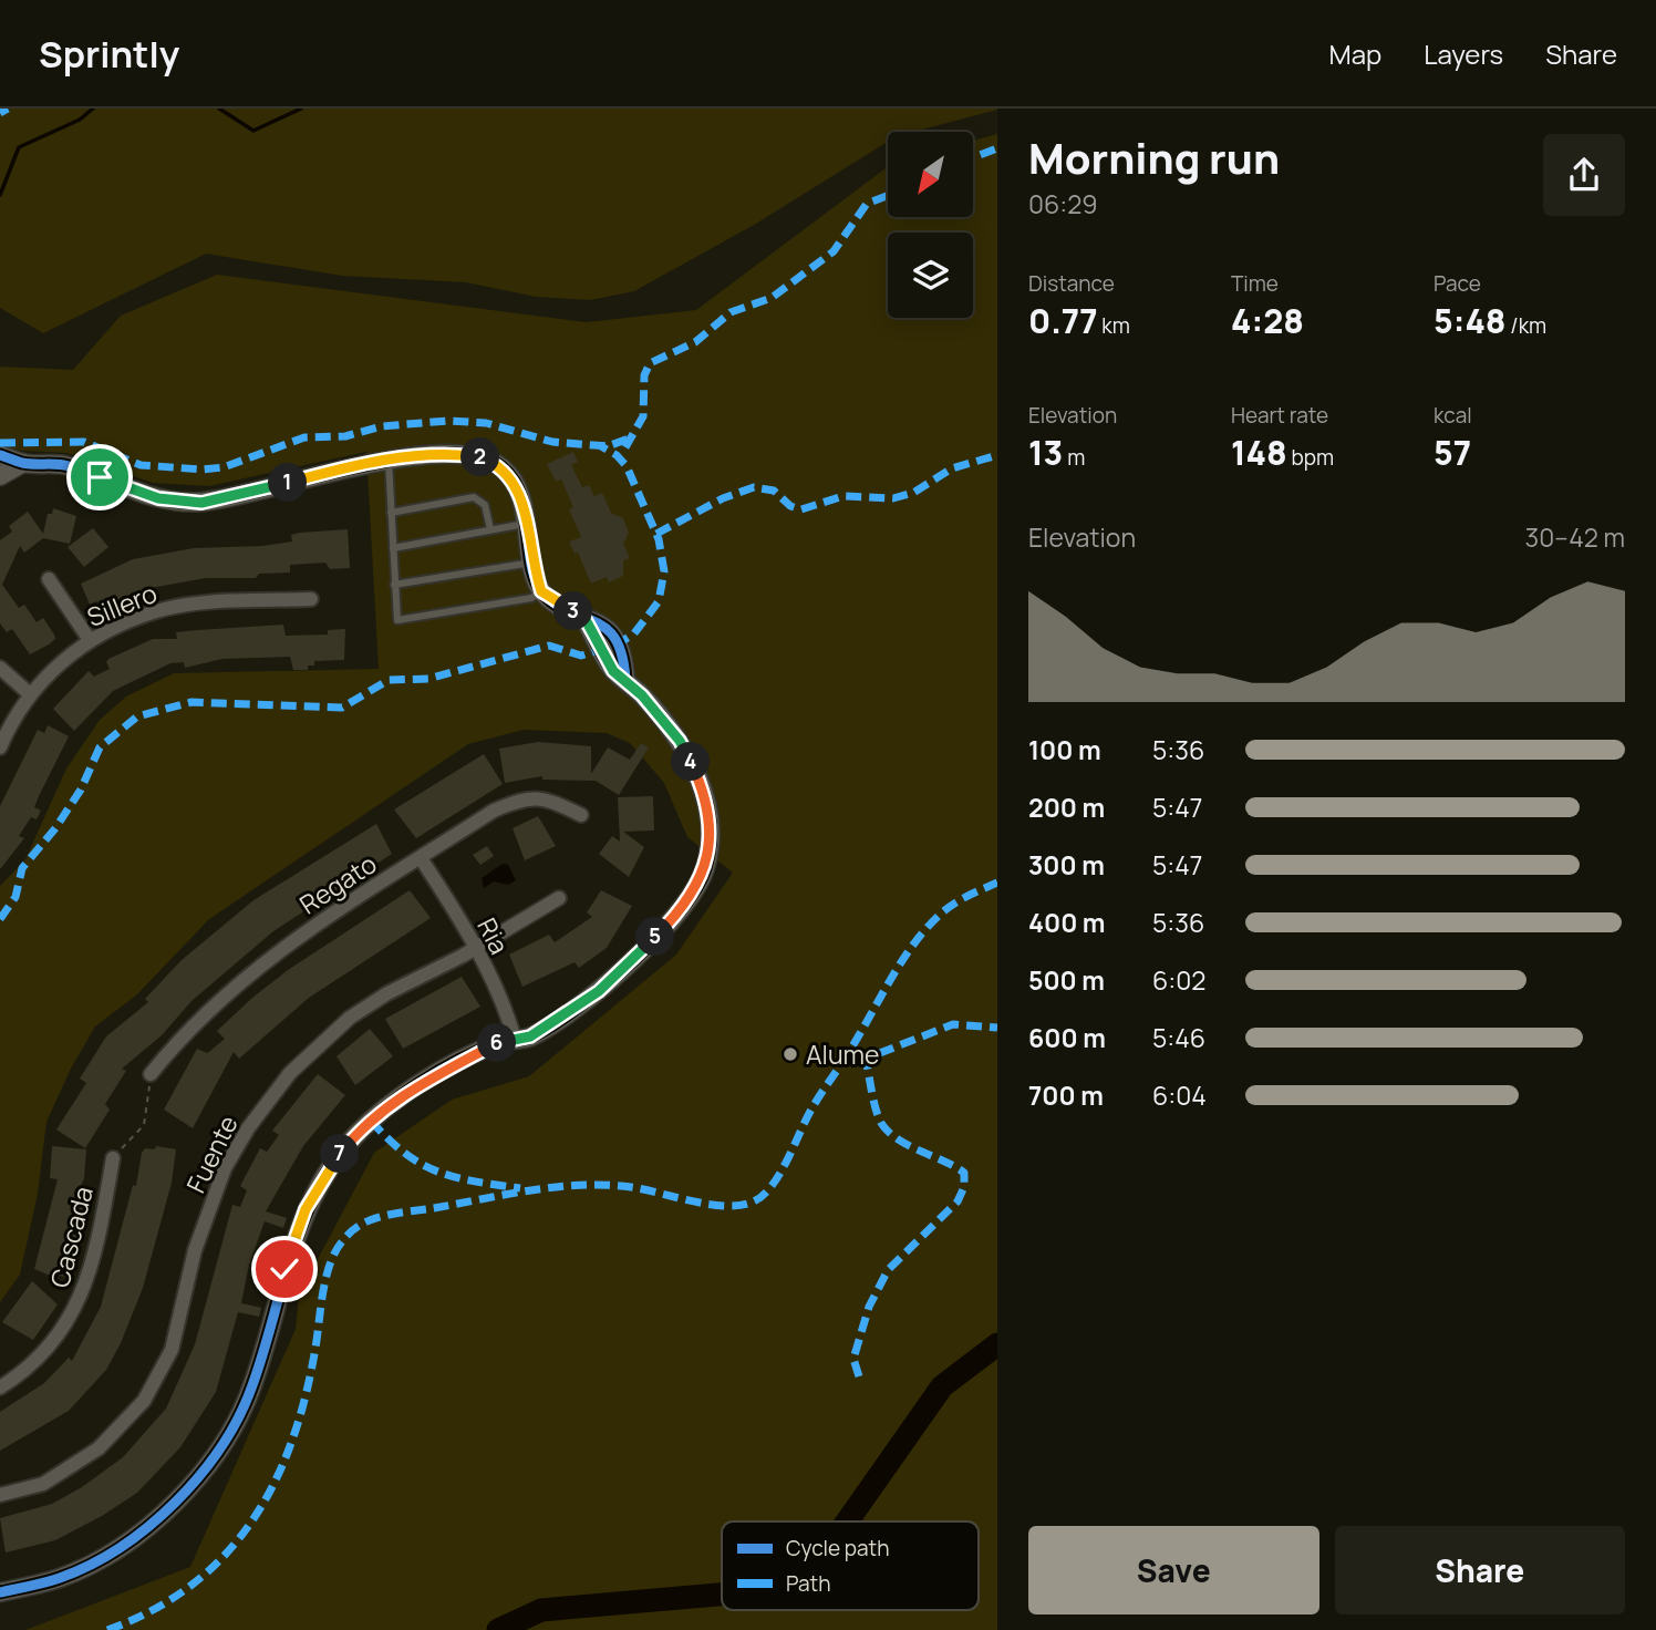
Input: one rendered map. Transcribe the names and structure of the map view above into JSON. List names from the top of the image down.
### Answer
{
  "streets": {
    "street": [
      "Sillero",
      "Regato",
      "Ria",
      "Fuente",
      "Cascada"
    ]
  },
  "crossings": [
    ["Regato", "Ria"],
    ["Ria", "Fuente"]
  ],
  "places": ["Alume"],
  "legend": ["Cycle path", "Path"],
  "north": "bottom left",
  "page": {
    "header": "Sprintly",
    "nav": ["Map", "Layers", "Share"],
    "heading": ["Morning run", "06:29"],
    "stats": [
      ["Distance", "0.77 km"],
      ["Time", "4:28"],
      ["Pace", "5:48 /km"],
      ["Elevation", "13 m"],
      ["Heart rate", "148 bpm"],
      ["kcal", "57"]
    ],
    "pins": [
      "2",
      "1",
      "3",
      "4",
      "5",
      "6",
      "7"
    ],
    "chart": ["Elevation", "30–42 m"],
    "list": [
      {
        "name": "100 m",
        "note": "5:36"
      },
      {
        "name": "200 m",
        "note": "5:47"
      },
      {
        "name": "300 m",
        "note": "5:47"
      },
      {
        "name": "400 m",
        "note": "5:36"
      },
      {
        "name": "500 m",
        "note": "6:02"
      },
      {
        "name": "600 m",
        "note": "5:46"
      },
      {
        "name": "700 m",
        "note": "6:04"
      }
    ],
    "buttons": ["Save", "Share"]
  }
}
